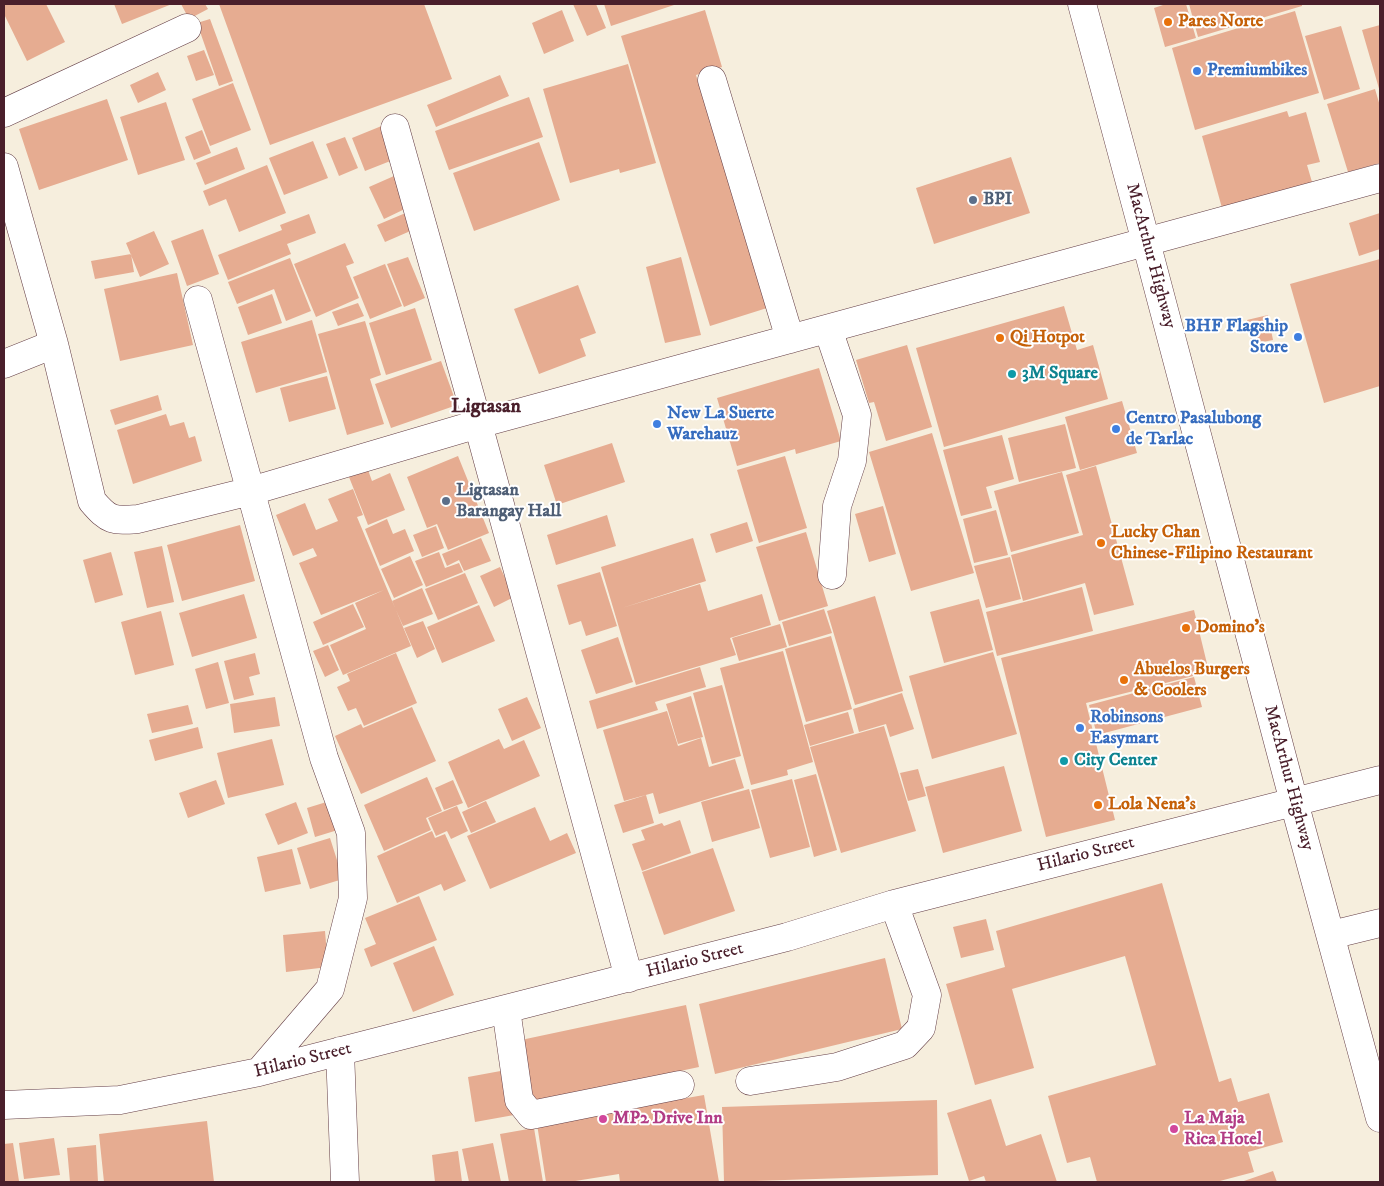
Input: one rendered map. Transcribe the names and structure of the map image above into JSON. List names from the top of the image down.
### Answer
{
  "streets": {
    "main road": ["MacArthur Highway", "Hilario Street"]
  },
  "crossings": [
    ["MacArthur Highway", "Hilario Street"]
  ],
  "districts": ["Ligtasan"],
  "places": [
    "Pares Norte",
    "Premiumbikes",
    "BPI",
    "BHF Flagship Store",
    "Qi Hotpot",
    "3M Square",
    "New La Suerte Warehauz",
    "Centro Pasalubong de Tarlac",
    "Ligtasan Barangay Hall",
    "Lucky Chan Chinese-Filipino Restaurant",
    "Domino's",
    "Abuelos Burgers & Coolers",
    "Robinsons Easymart",
    "City Center",
    "Lola Nena's",
    "MP2 Drive Inn",
    "La Maja Rica Hotel"
  ]
}
